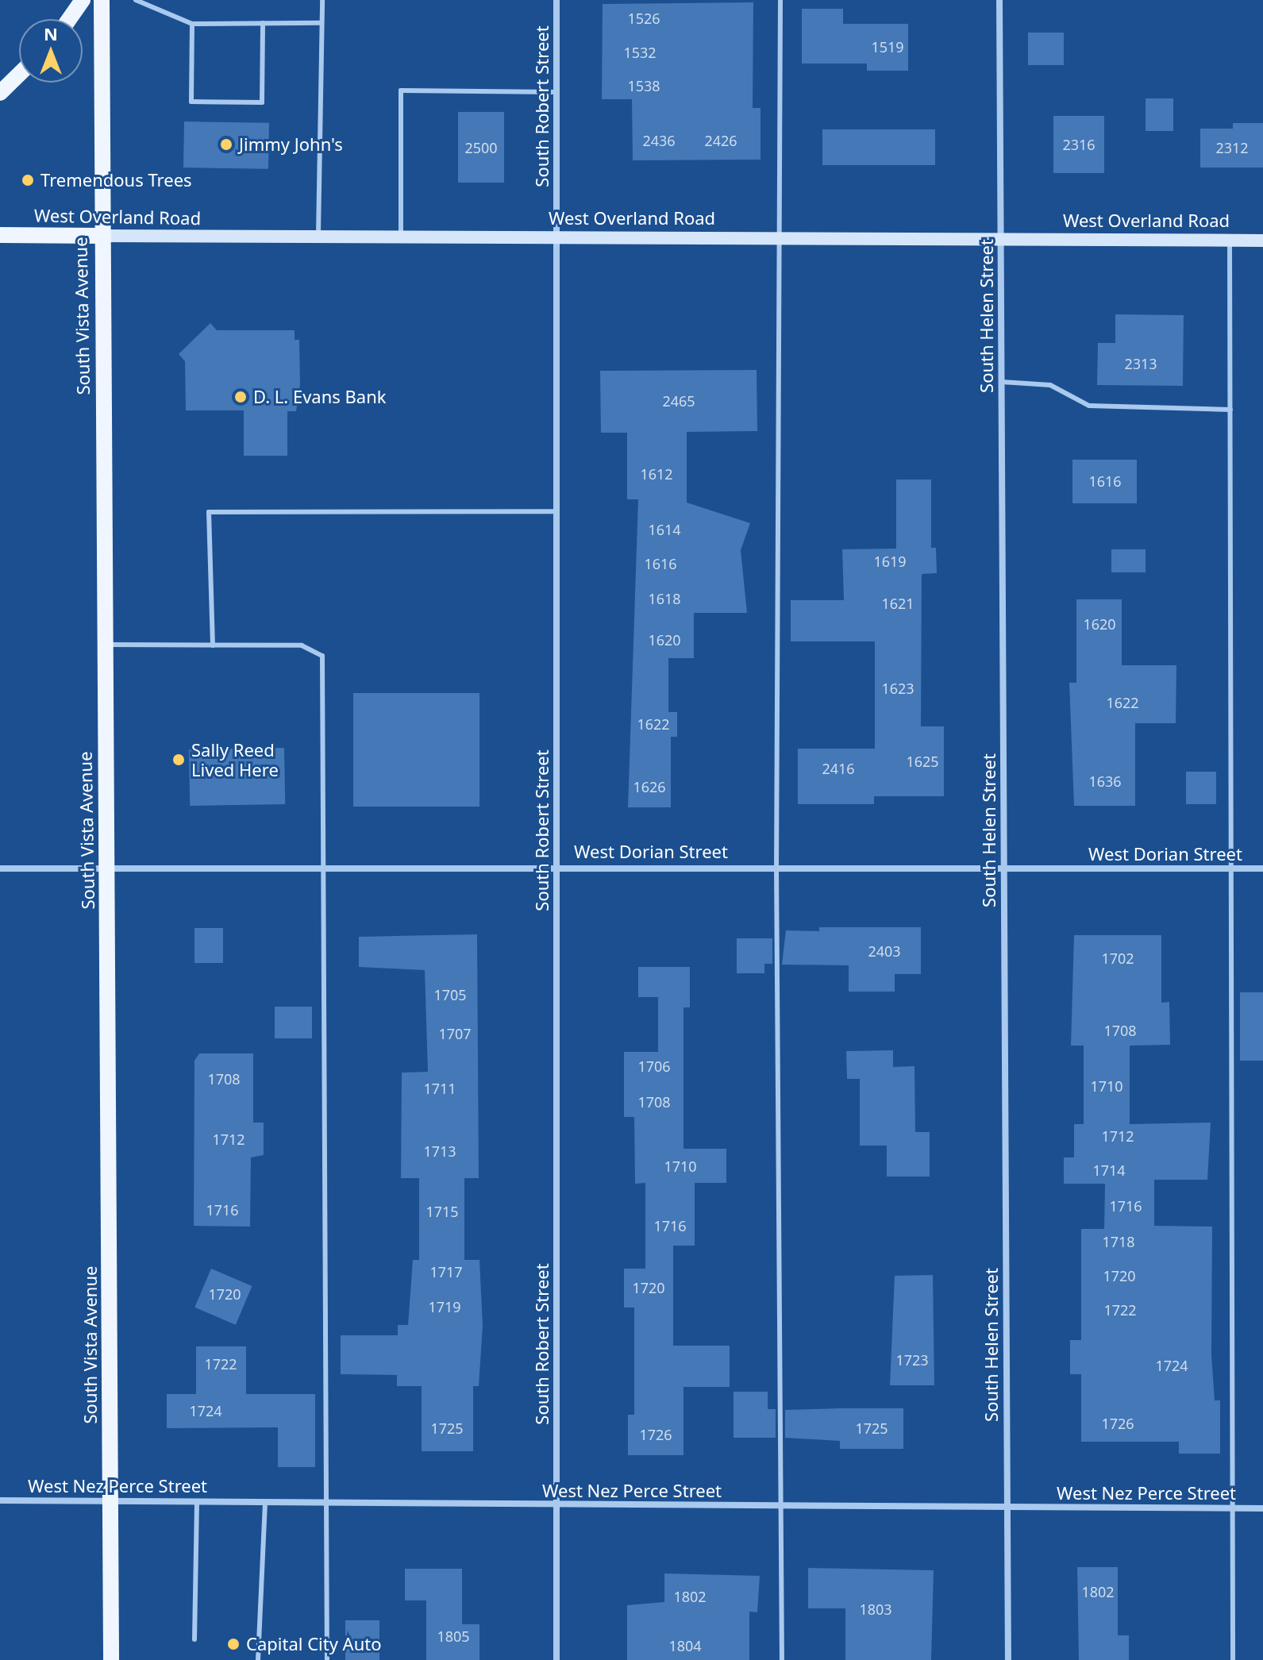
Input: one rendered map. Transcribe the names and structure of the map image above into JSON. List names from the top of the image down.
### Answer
{
  "streets": {
    "main road": ["West Overland Road", "South Vista Avenue"],
    "street": [
      "South Robert Street",
      "South Helen Street",
      "West Dorian Street",
      "West Nez Perce Street"
    ]
  },
  "crossings": [
    ["South Robert Street", "West Overland Road"],
    ["South Robert Street", "West Dorian Street"],
    ["South Robert Street", "West Nez Perce Street"],
    ["West Overland Road", "South Vista Avenue"],
    ["West Overland Road", "South Helen Street"],
    ["South Vista Avenue", "West Dorian Street"],
    ["South Vista Avenue", "West Nez Perce Street"],
    ["South Helen Street", "West Dorian Street"],
    ["South Helen Street", "West Nez Perce Street"]
  ],
  "places": [
    "Jimmy John's",
    "Tremendous Trees",
    "D. L. Evans Bank",
    "Sally Reed Lived Here",
    "Capital City Auto"
  ],
  "house_numbers": [
    "1526",
    "1519",
    "1532",
    "1538",
    "2436",
    "2426",
    "2316",
    "2500",
    "2312",
    "2313",
    "2465",
    "1612",
    "1616",
    "1614",
    "1619",
    "1616",
    "1618",
    "1621",
    "1620",
    "1620",
    "1623",
    "1622",
    "1622",
    "1625",
    "2416",
    "1636",
    "1626",
    "2403",
    "1702",
    "1705",
    "1708",
    "1707",
    "1706",
    "1708",
    "1710",
    "1711",
    "1708",
    "1712",
    "1712",
    "1713",
    "1710",
    "1714",
    "1716",
    "1716",
    "1715",
    "1716",
    "1718",
    "1717",
    "1720",
    "1720",
    "1720",
    "1719",
    "1722",
    "1723",
    "1722",
    "1724",
    "1724",
    "1726",
    "1725",
    "1725",
    "1726",
    "1802",
    "1802",
    "1803",
    "1805",
    "1804"
  ],
  "north": "top"
}
